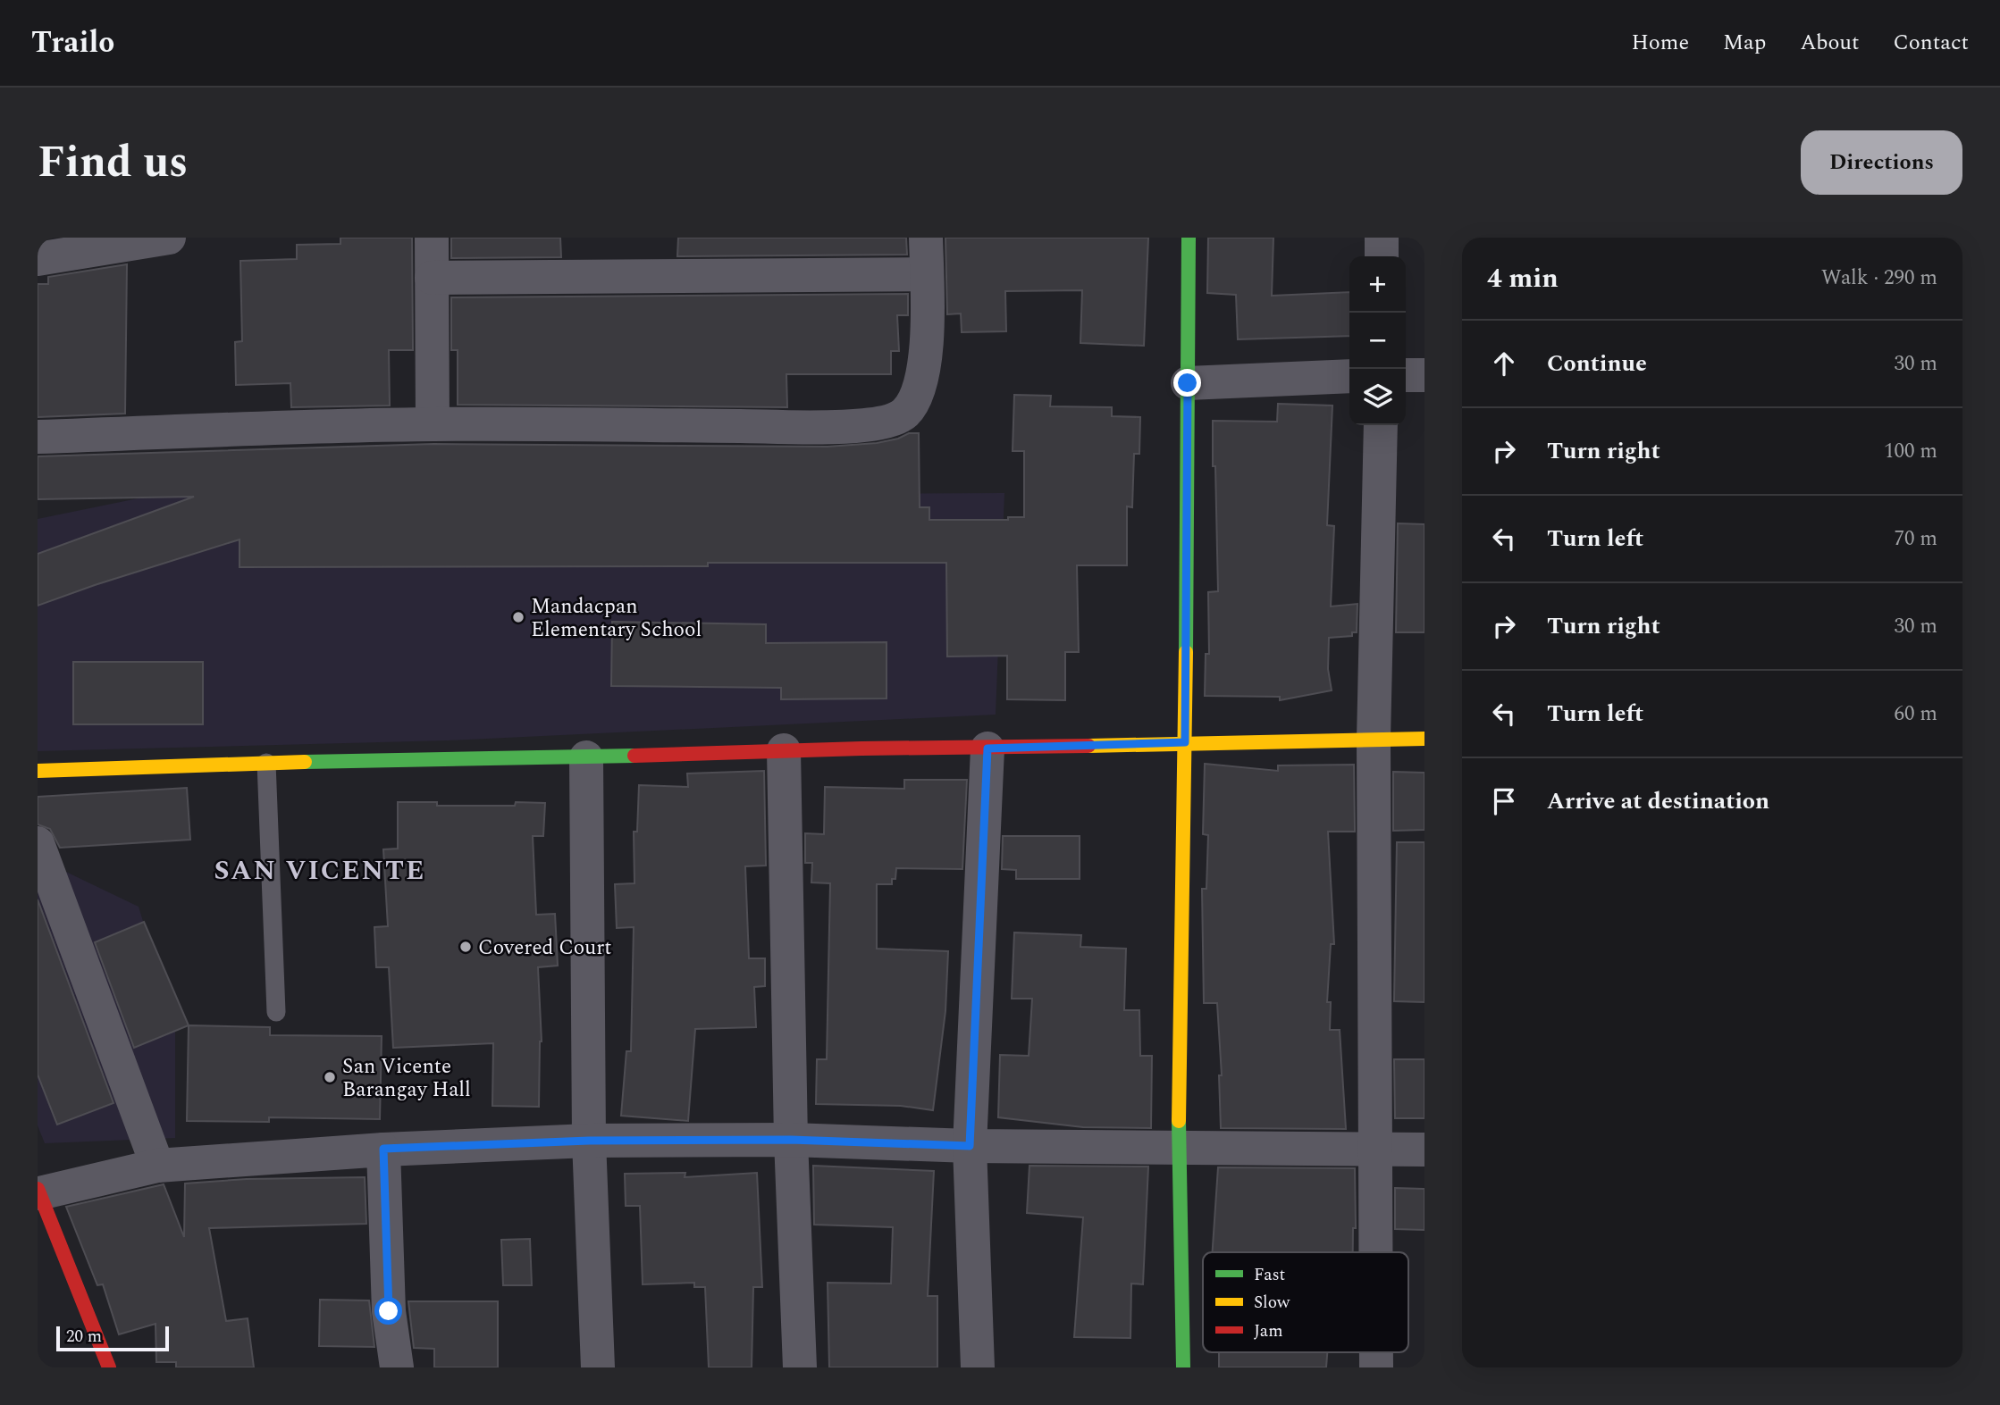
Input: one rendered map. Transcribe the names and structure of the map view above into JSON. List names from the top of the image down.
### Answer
{
  "districts": ["SAN VICENTE"],
  "places": ["Mandacpan Elementary School", "Covered Court", "San Vicente Barangay Hall"],
  "legend": ["Fast", "Slow", "Jam"],
  "scale_bar": "20 m",
  "page": {
    "header": "Trailo",
    "nav": [
      "Home",
      "Map",
      "About",
      "Contact"
    ],
    "title": "Find us",
    "buttons": "Directions",
    "heading": ["4 min", "Walk · 290 m"],
    "map_buttons": ["+", "−"],
    "list": [
      ["Continue", "30 m"],
      ["Turn right", "100 m"],
      ["Turn left", "70 m"],
      ["Turn right", "30 m"],
      ["Turn left", "60 m"],
      "Arrive at destination"
    ],
    "scale": "20 m"
  }
}
